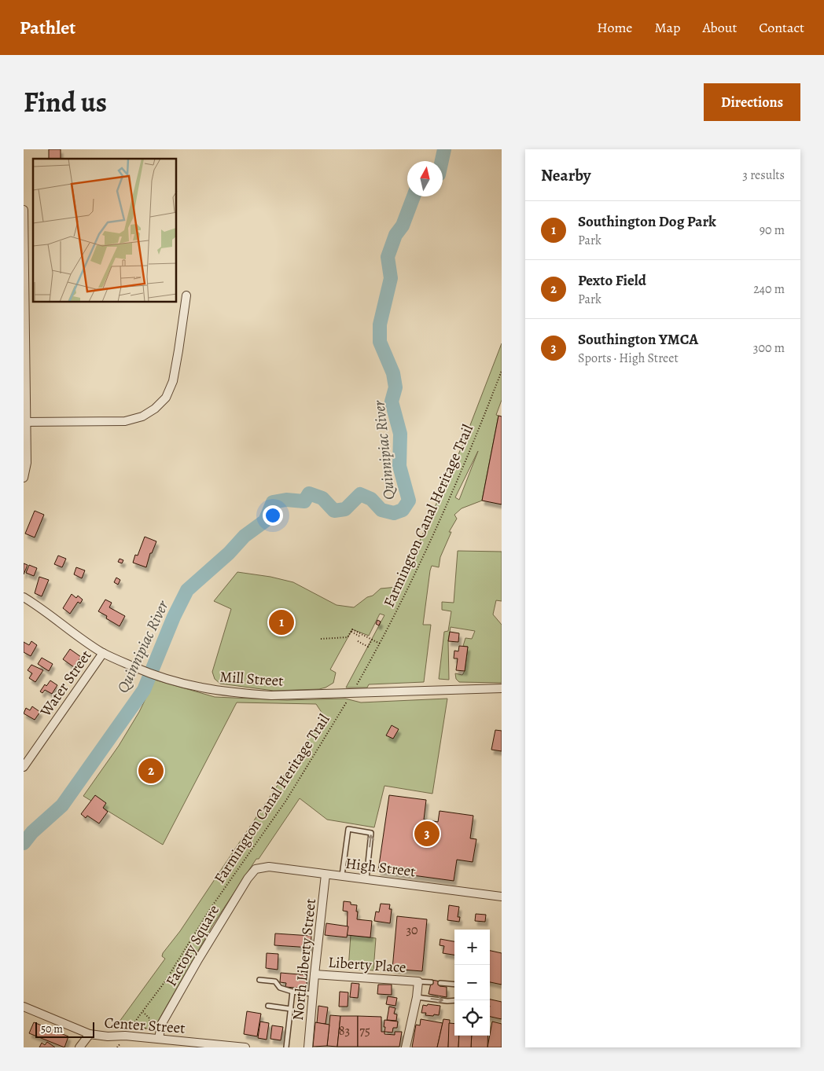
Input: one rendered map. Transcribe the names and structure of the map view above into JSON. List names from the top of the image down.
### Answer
{
  "streets": {
    "street": [
      "Mill Street",
      "Water Street",
      "High Street",
      "Factory Square",
      "North Liberty Street",
      "Liberty Place",
      "Center Street"
    ],
    "path": ["Farmington Canal Heritage Trail"]
  },
  "crossings": [
    ["Mill Street", "Water Street"],
    ["High Street", "Factory Square"],
    ["High Street", "North Liberty Street"],
    ["Factory Square", "Center Street"],
    ["North Liberty Street", "Liberty Place"]
  ],
  "water": ["Quinnipiac River"],
  "house_numbers": ["30", "83", "75"],
  "scale_bar": "50 m",
  "north": "top",
  "page": {
    "header": "Pathlet",
    "nav": [
      "Home",
      "Map",
      "About",
      "Contact"
    ],
    "title": "Find us",
    "buttons": "Directions",
    "heading": ["Nearby", "3 results"],
    "list": [
      {
        "mark": "1",
        "name": "Southington Dog Park",
        "note": "Park",
        "value": "90 m"
      },
      {
        "mark": "2",
        "name": "Pexto Field",
        "note": "Park",
        "value": "240 m"
      },
      {
        "mark": "3",
        "name": "Southington YMCA",
        "note": "Sports · High Street",
        "value": "300 m"
      }
    ],
    "pins": ["1", "2", "3"],
    "map_buttons": ["+", "−"],
    "scale": "50 m"
  }
}
